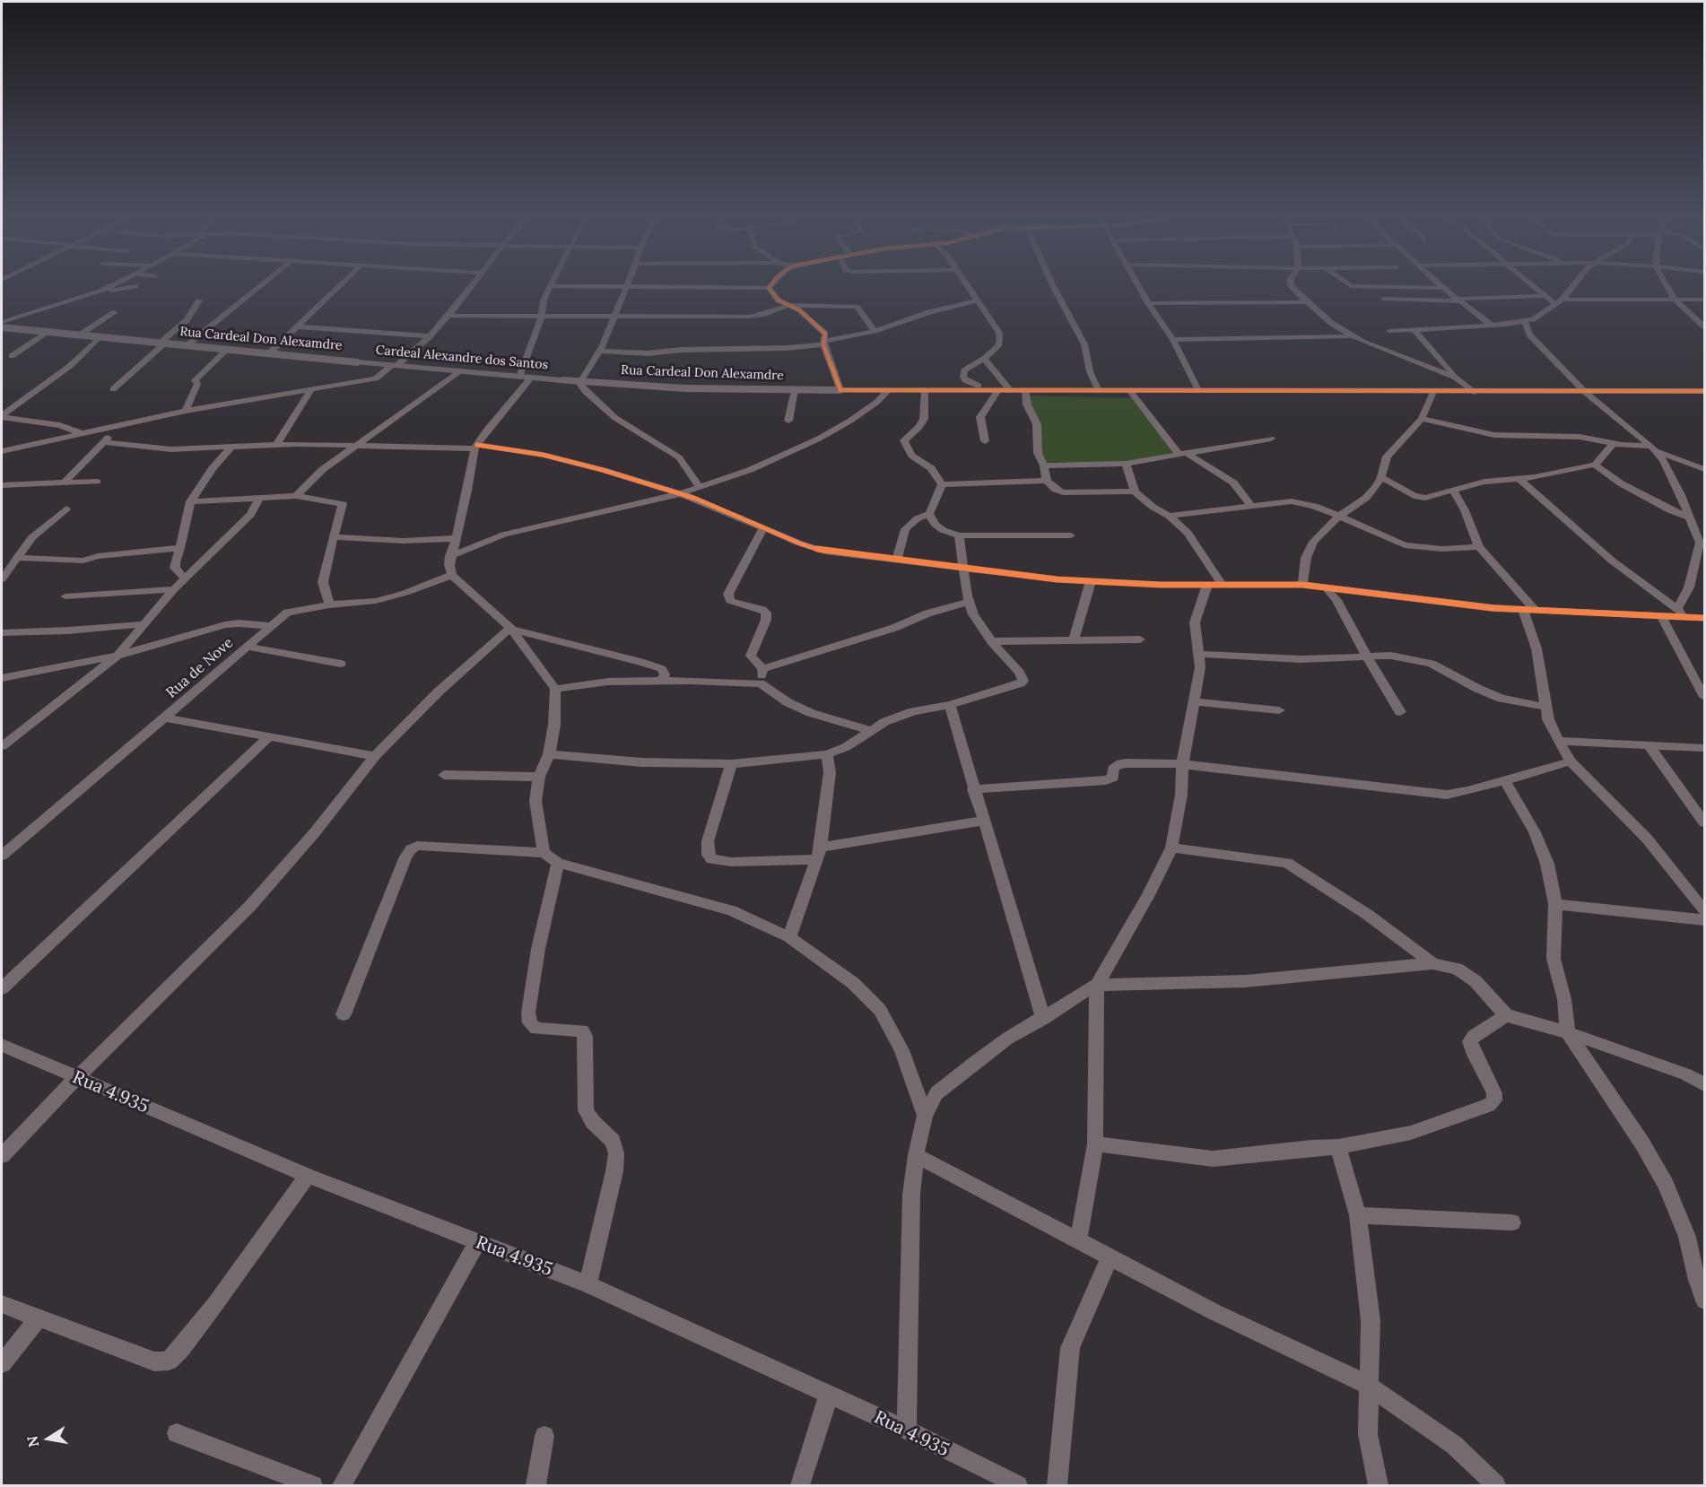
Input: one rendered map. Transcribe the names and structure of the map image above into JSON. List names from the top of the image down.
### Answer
{
  "streets": {
    "main road": ["Rua Cardeal Don Alexamdre"],
    "street": ["Cardeal Alexandre dos Santos", "Rua de Nove", "Rua 4.935"]
  },
  "crossings": [
    ["Rua Cardeal Don Alexamdre", "Cardeal Alexandre dos Santos"]
  ],
  "north": "left"
}
